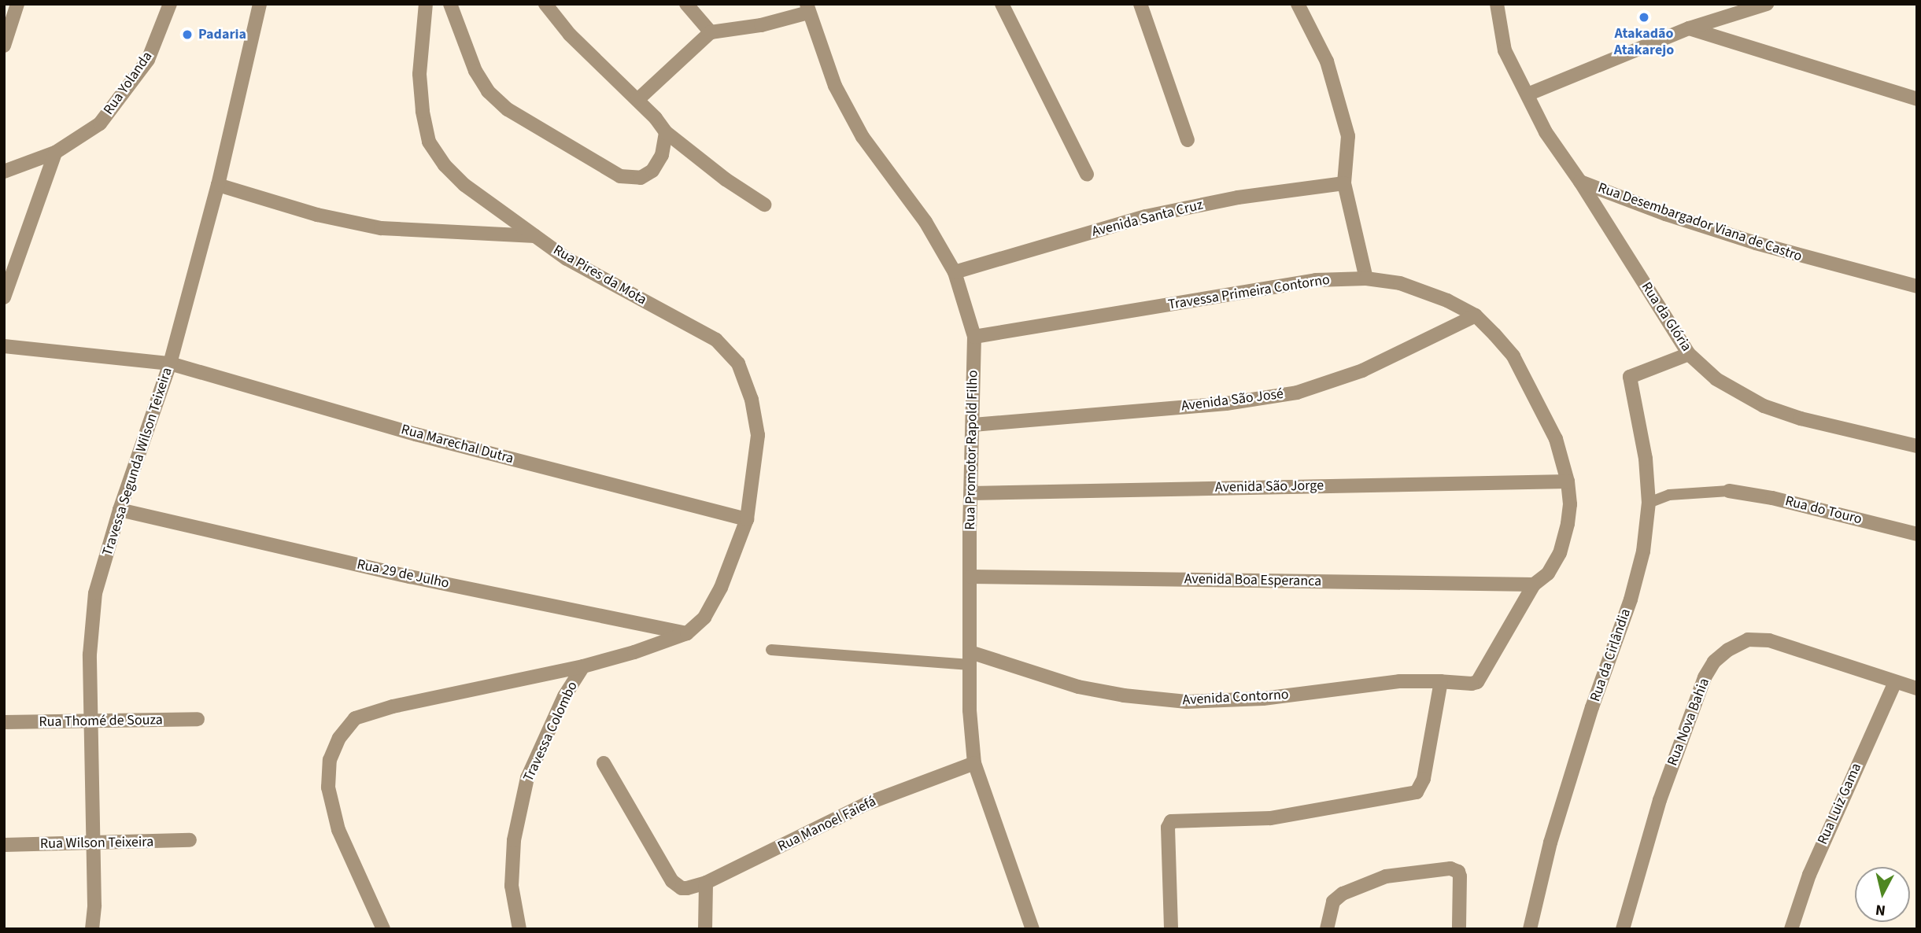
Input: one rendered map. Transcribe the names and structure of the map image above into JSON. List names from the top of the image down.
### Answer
{
  "streets": {
    "street": [
      "Rua Yolanda",
      "Avenida Santa Cruz",
      "Rua Desembargador Viana de Castro",
      "Rua Pires da Mota",
      "Travessa Primeira Contorno",
      "Rua da Glória",
      "Avenida São José",
      "Rua Marechal Dutra",
      "Rua Promotor Rapold Filho",
      "Travessa Segunda Wilson Teixeira",
      "Avenida São Jorge",
      "Rua do Touro",
      "Rua 29 de Julho",
      "Avenida Boa Esperanca",
      "Rua da Cirlândia",
      "Avenida Contorno",
      "Rua Thomé de Souza",
      "Rua Nova Bahia",
      "Travessa Colombo",
      "Rua Luiz Gama",
      "Rua Manoel Faiefá",
      "Rua Wilson Teixeira"
    ]
  },
  "crossings": [
    ["Avenida Santa Cruz", "Rua Promotor Rapold Filho"],
    ["Rua Desembargador Viana de Castro", "Rua da Glória"],
    ["Rua Pires da Mota", "Rua Marechal Dutra"],
    ["Rua Pires da Mota", "Rua 29 de Julho"],
    ["Travessa Primeira Contorno", "Avenida São José"],
    ["Travessa Primeira Contorno", "Rua Promotor Rapold Filho"],
    ["Travessa Primeira Contorno", "Avenida São Jorge"],
    ["Travessa Primeira Contorno", "Avenida Boa Esperanca"],
    ["Travessa Primeira Contorno", "Avenida Contorno"],
    ["Rua da Glória", "Rua da Cirlândia"],
    ["Avenida São José", "Rua Promotor Rapold Filho"],
    ["Rua Marechal Dutra", "Travessa Segunda Wilson Teixeira"],
    ["Rua Promotor Rapold Filho", "Avenida São Jorge"],
    ["Rua Promotor Rapold Filho", "Avenida Boa Esperanca"],
    ["Rua Promotor Rapold Filho", "Avenida Contorno"],
    ["Rua Promotor Rapold Filho", "Rua Manoel Faiefá"],
    ["Travessa Segunda Wilson Teixeira", "Rua 29 de Julho"],
    ["Travessa Segunda Wilson Teixeira", "Rua Thomé de Souza"],
    ["Travessa Segunda Wilson Teixeira", "Rua Wilson Teixeira"],
    ["Avenida Boa Esperanca", "Avenida Contorno"],
    ["Rua Nova Bahia", "Rua Luiz Gama"]
  ],
  "places": ["Atakadão Atakarejo", "Padaria"],
  "north": "bottom"
}
